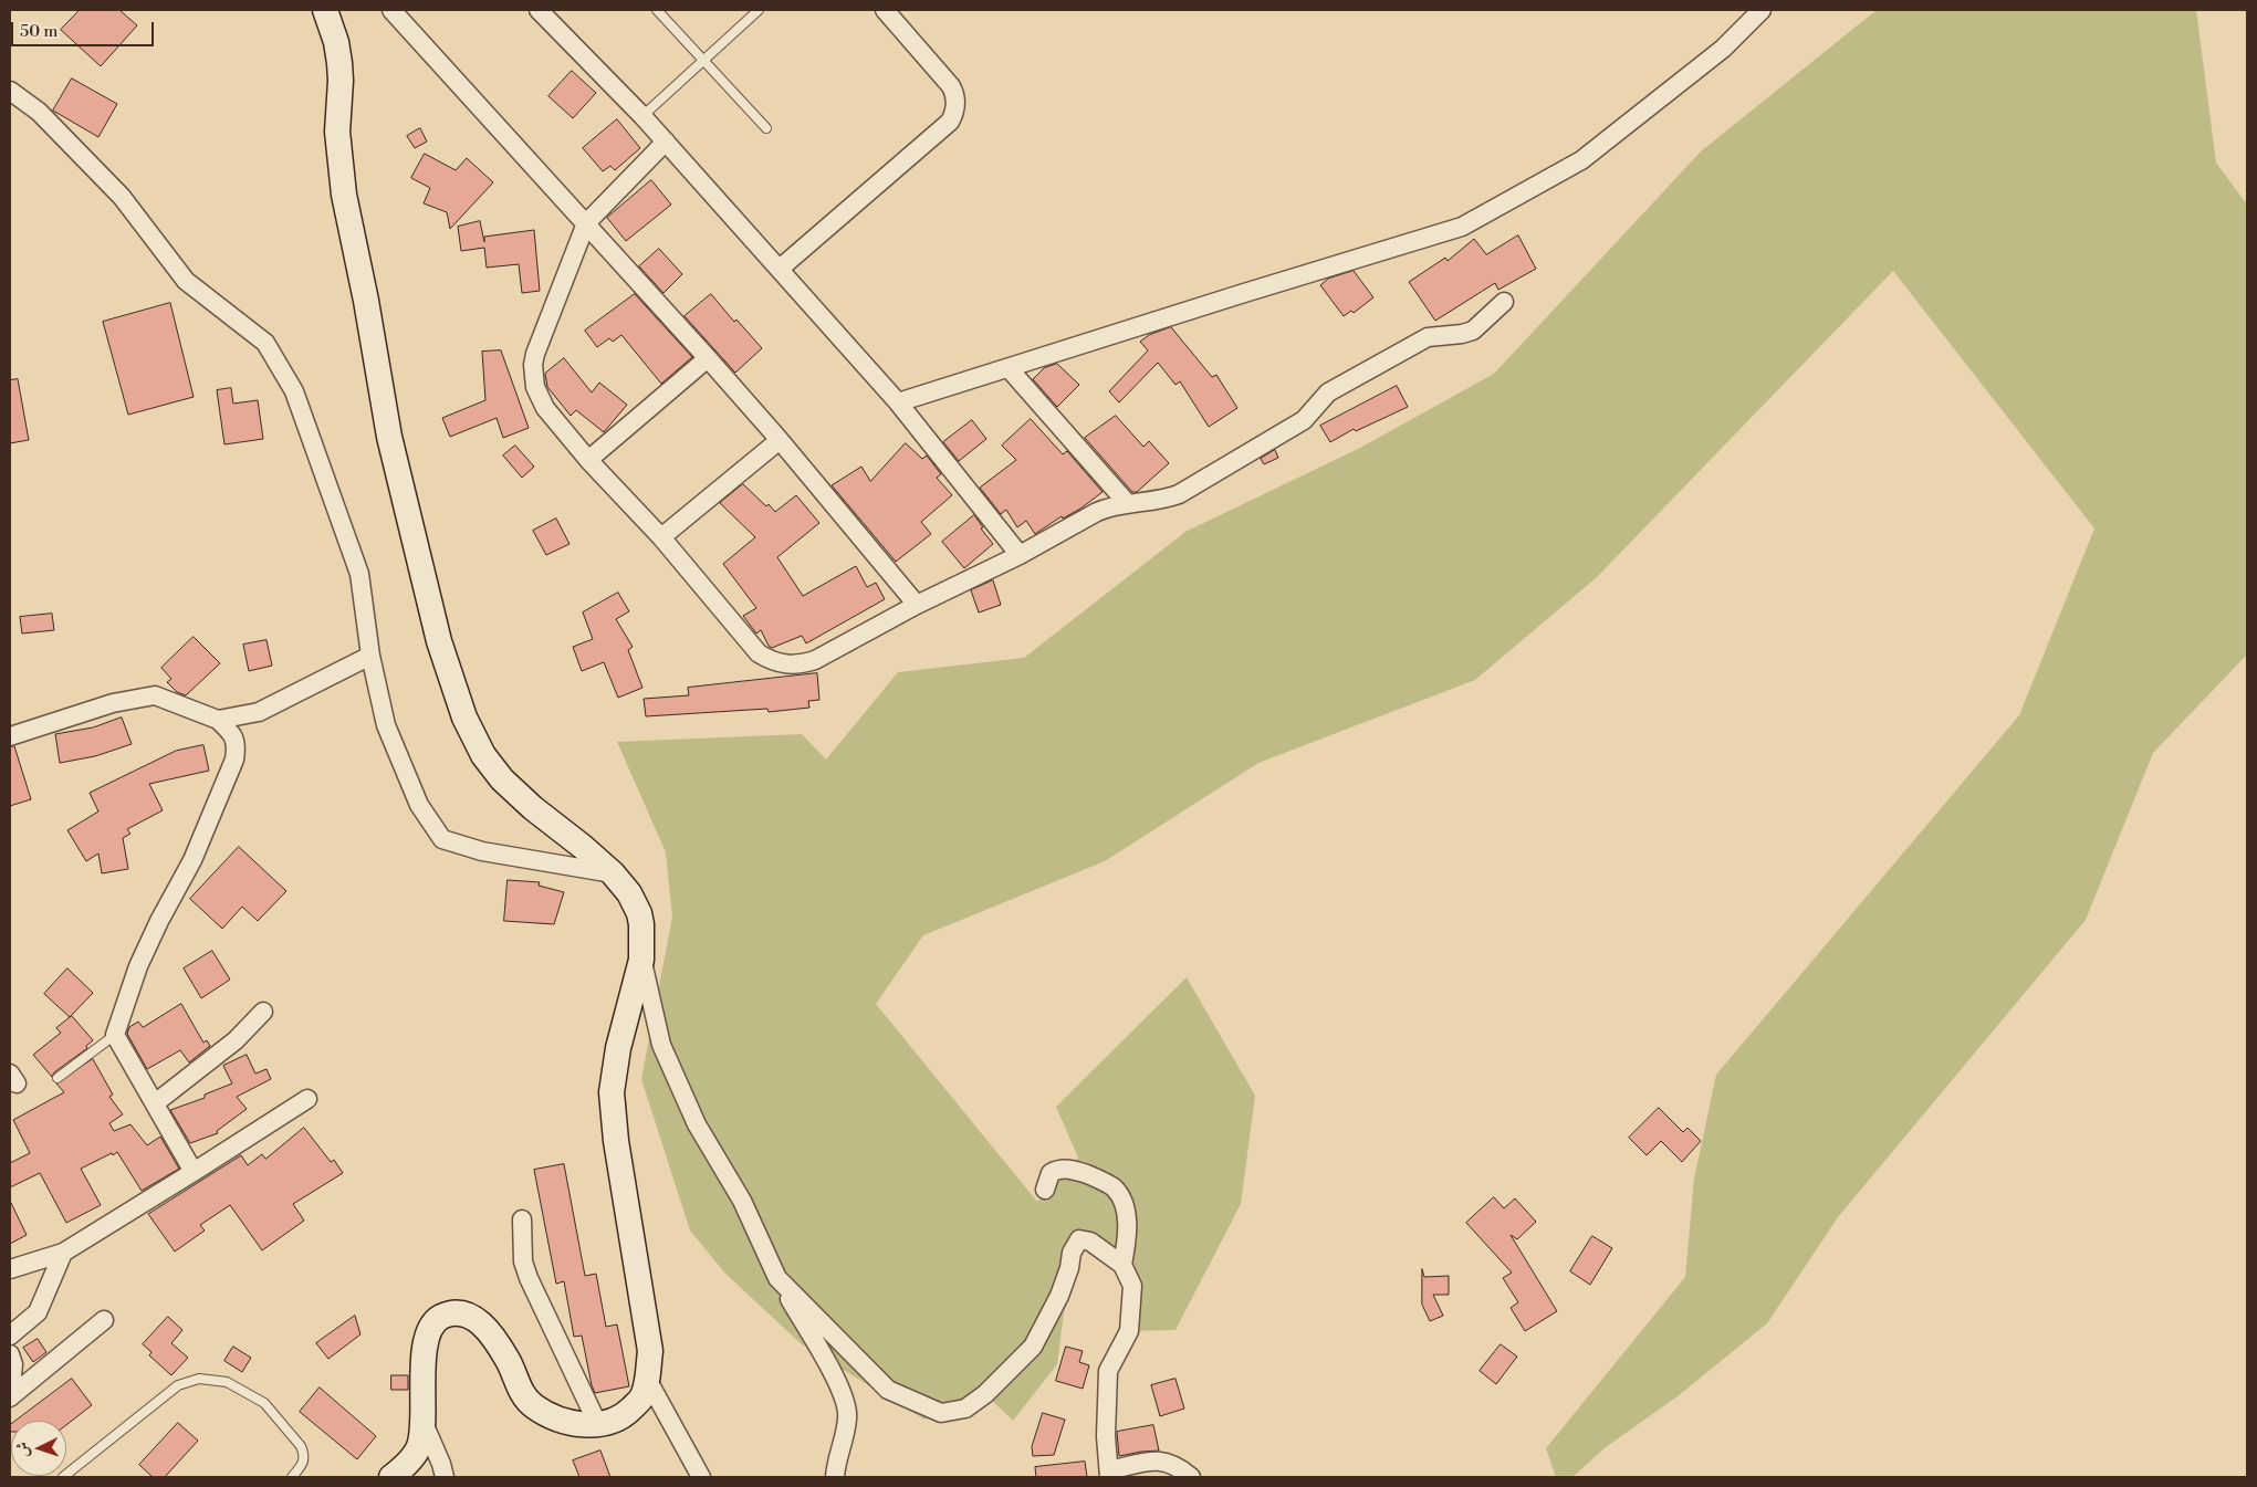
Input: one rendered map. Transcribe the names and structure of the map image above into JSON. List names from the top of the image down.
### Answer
{
  "scale_bar": "50 m",
  "north": "left"
}
